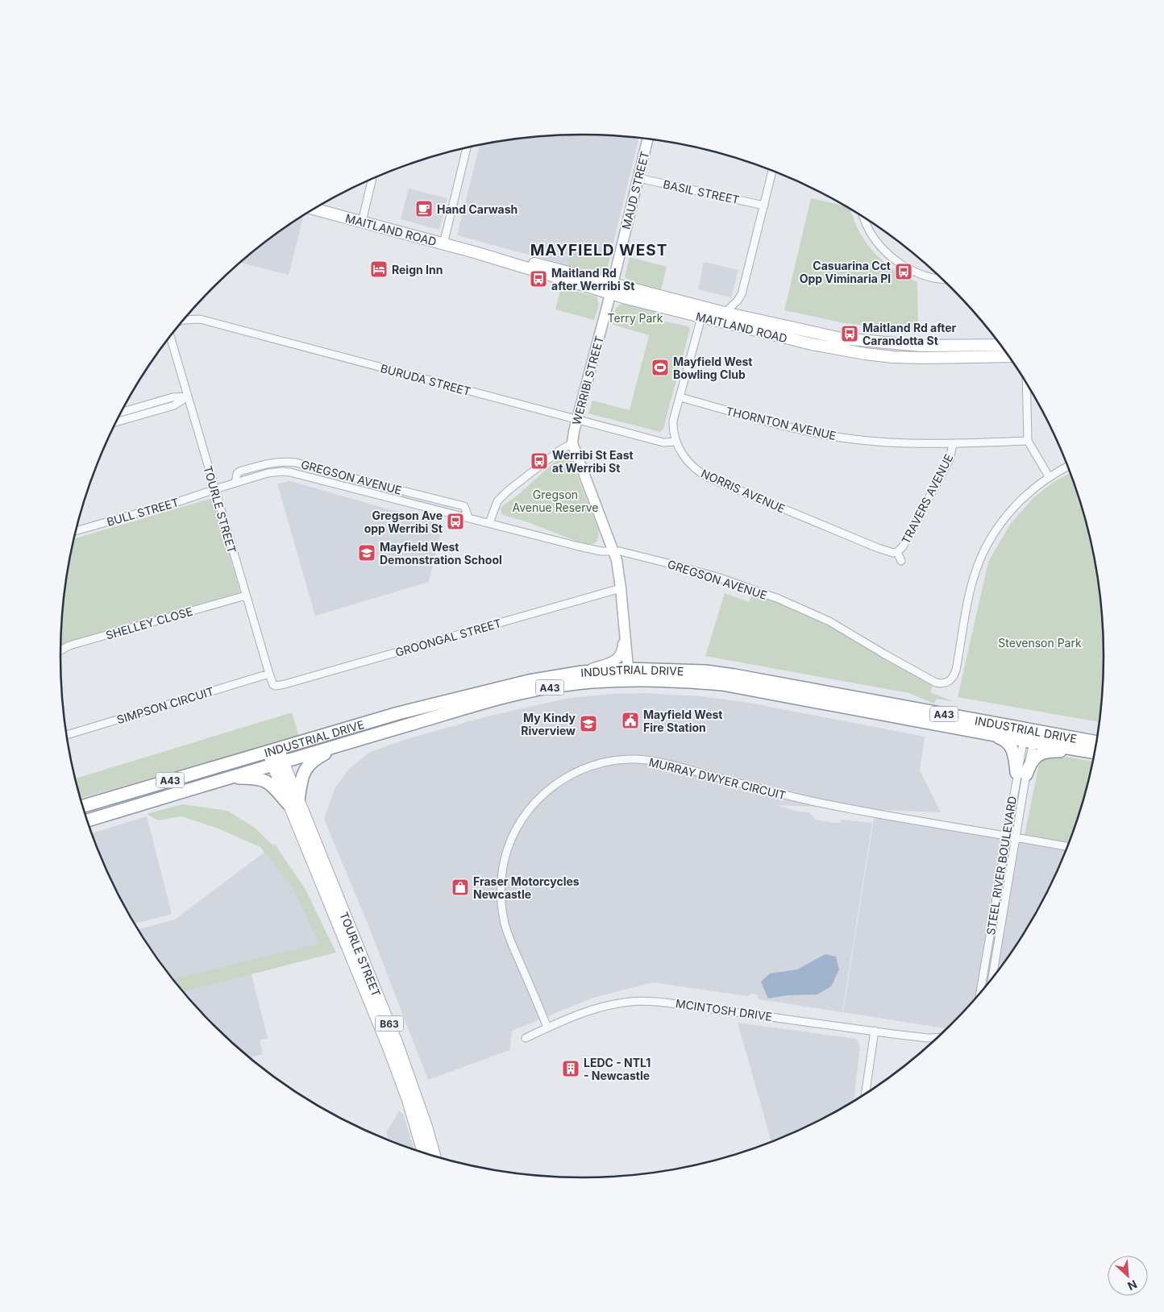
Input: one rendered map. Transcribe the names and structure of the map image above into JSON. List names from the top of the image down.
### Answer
{
  "streets": {
    "highway": ["INDUSTRIAL DRIVE", "A43", "B63"],
    "main road": [
      "MAUD STREET",
      "MAITLAND ROAD",
      "WERRIBI STREET",
      "TOURLE STREET"
    ],
    "street": [
      "BASIL STREET",
      "BURUDA STREET",
      "THORNTON AVENUE",
      "GREGSON AVENUE",
      "NORRIS AVENUE",
      "TRAVERS AVENUE",
      "BULL STREET",
      "SHELLEY CLOSE",
      "GROONGAL STREET",
      "SIMPSON CIRCUIT",
      "MURRAY DWYER CIRCUIT",
      "STEEL RIVER BOULEVARD",
      "MCINTOSH DRIVE"
    ]
  },
  "crossings": [
    ["MAUD STREET", "BASIL STREET"],
    ["MAUD STREET", "MAITLAND ROAD"],
    ["MAUD STREET", "WERRIBI STREET"],
    ["MAITLAND ROAD", "WERRIBI STREET"],
    ["MAITLAND ROAD", "NORRIS AVENUE"],
    ["BURUDA STREET", "WERRIBI STREET"],
    ["BURUDA STREET", "NORRIS AVENUE"],
    ["THORNTON AVENUE", "NORRIS AVENUE"],
    ["THORNTON AVENUE", "TRAVERS AVENUE"],
    ["GREGSON AVENUE", "TOURLE STREET"],
    ["GREGSON AVENUE", "BULL STREET"],
    ["NORRIS AVENUE", "TRAVERS AVENUE"],
    ["TOURLE STREET", "BULL STREET"],
    ["TOURLE STREET", "SHELLEY CLOSE"],
    ["TOURLE STREET", "GROONGAL STREET"],
    ["TOURLE STREET", "INDUSTRIAL DRIVE"],
    ["TOURLE STREET", "SIMPSON CIRCUIT"],
    ["TOURLE STREET", "B63"],
    ["INDUSTRIAL DRIVE", "STEEL RIVER BOULEVARD"],
    ["INDUSTRIAL DRIVE", "B63"],
    ["MURRAY DWYER CIRCUIT", "STEEL RIVER BOULEVARD"],
    ["MURRAY DWYER CIRCUIT", "MCINTOSH DRIVE"]
  ],
  "districts": ["MAYFIELD WEST"],
  "parks": ["Terry Park", "Gregson Avenue Reserve", "Stevenson Park"],
  "places": {
    "cafe": ["Hand Carwash"],
    "hotel": ["Reign Inn"],
    "bus stop": [
      "Casuarina Cct Opp Viminaria Pl",
      "Maitland Rd after Werribi St",
      "Maitland Rd after Carandotta St",
      "Werribi St East at Werribi St",
      "Gregson Ave opp Werribi St"
    ],
    "sports": ["Mayfield West Bowling Club"],
    "school or university": ["Mayfield West Demonstration School", "My Kindy Riverview"],
    "public building": ["Mayfield West Fire Station"],
    "shop": ["Fraser Motorcycles Newcastle"],
    "building": ["LEDC - NTL1 - Newcastle"]
  },
  "north": "bottom right"
}
